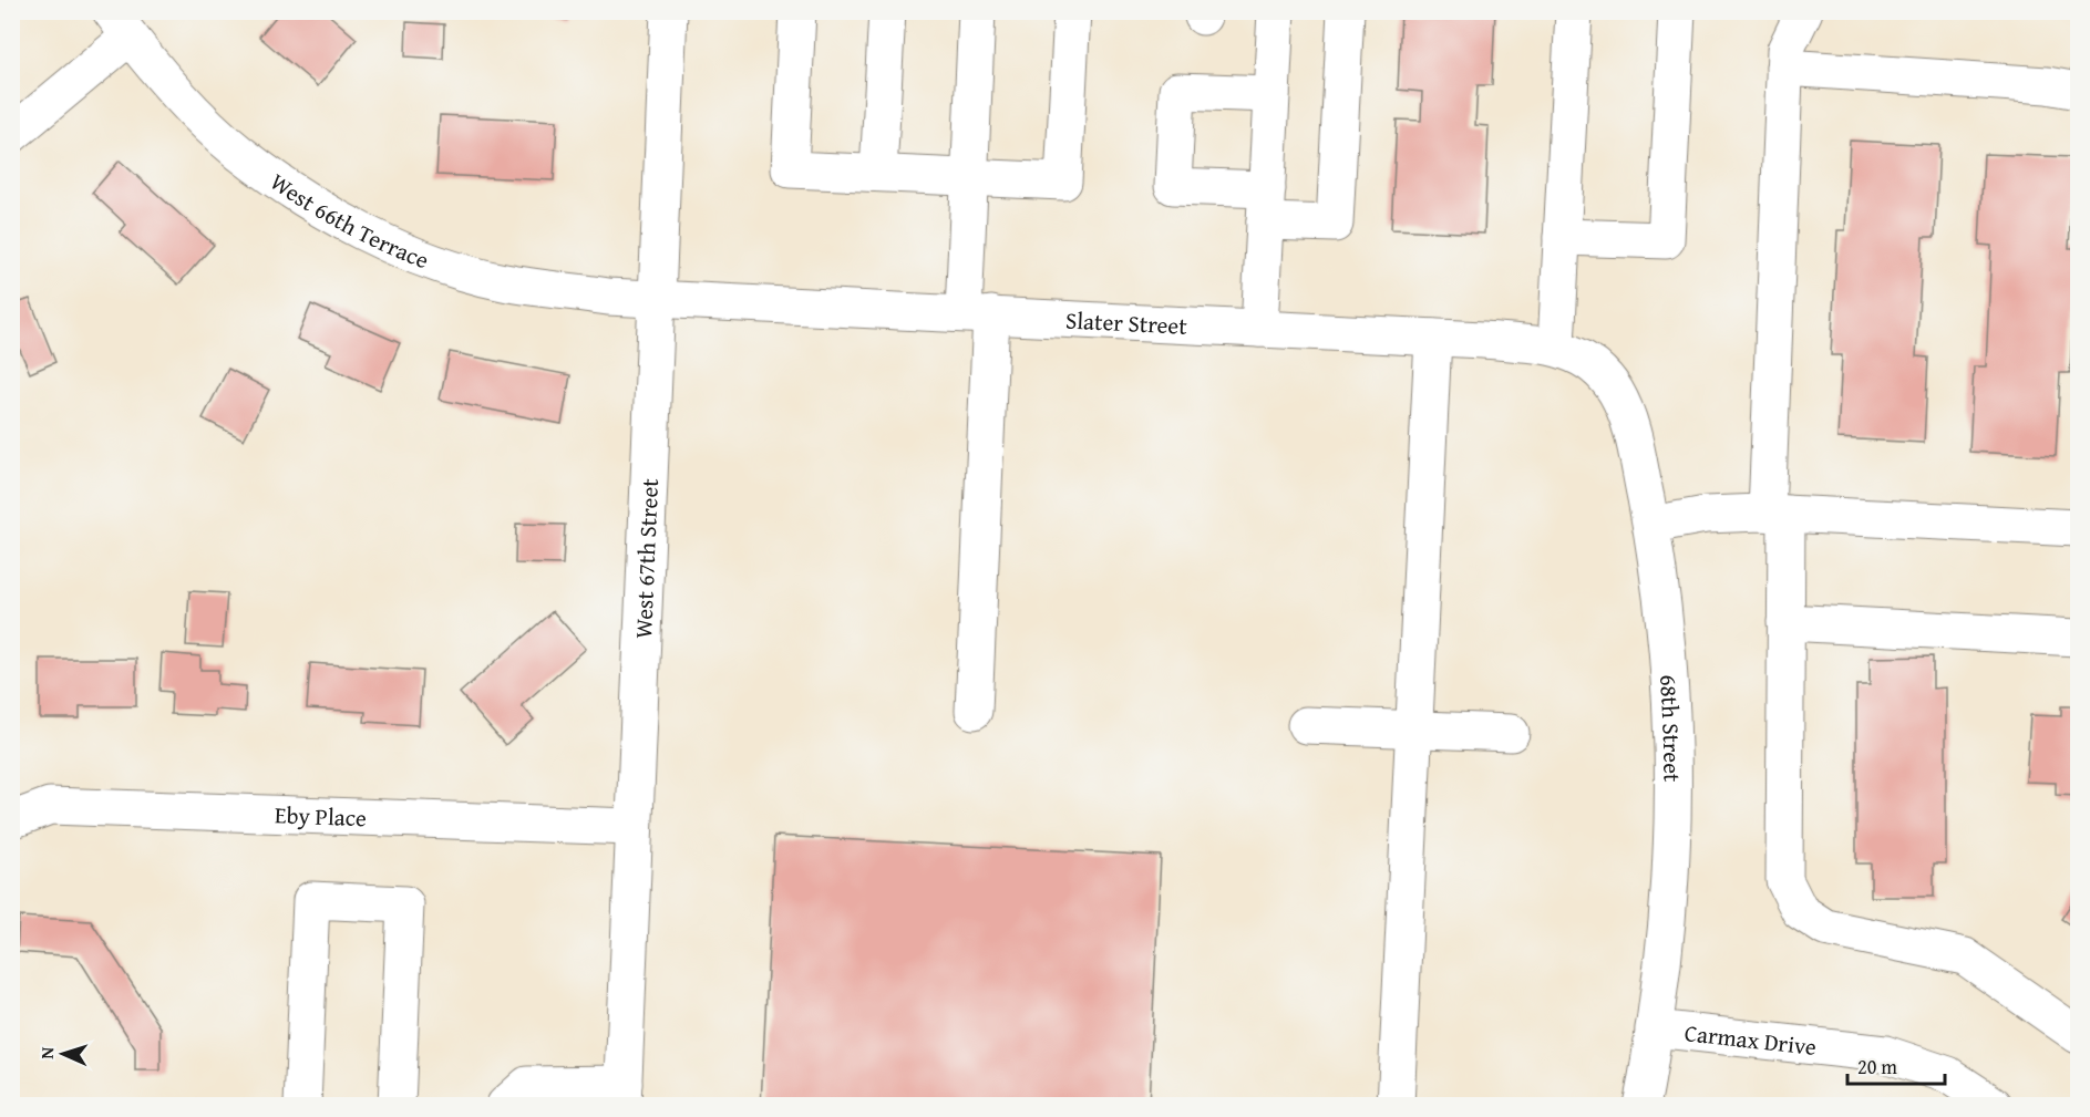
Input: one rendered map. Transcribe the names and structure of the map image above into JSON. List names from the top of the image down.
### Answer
{
  "streets": {
    "street": [
      "West 66th Terrace",
      "Slater Street",
      "West 67th Street",
      "68th Street",
      "Eby Place",
      "Carmax Drive"
    ]
  },
  "crossings": [
    ["West 66th Terrace", "Slater Street"],
    ["West 66th Terrace", "West 67th Street"],
    ["Slater Street", "West 67th Street"],
    ["Slater Street", "68th Street"],
    ["West 67th Street", "Eby Place"],
    ["68th Street", "Carmax Drive"]
  ],
  "scale_bar": "20 m",
  "north": "left"
}
